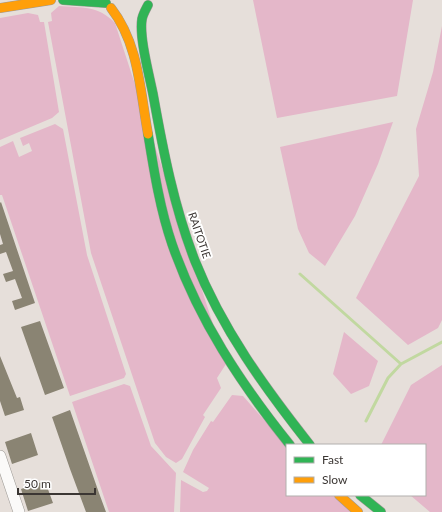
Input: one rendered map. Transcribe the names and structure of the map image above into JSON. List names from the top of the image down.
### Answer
{
  "streets": {
    "main road": ["RAITOTIE"]
  },
  "legend": ["Fast", "Slow"],
  "scale_bar": "50 m"
}
